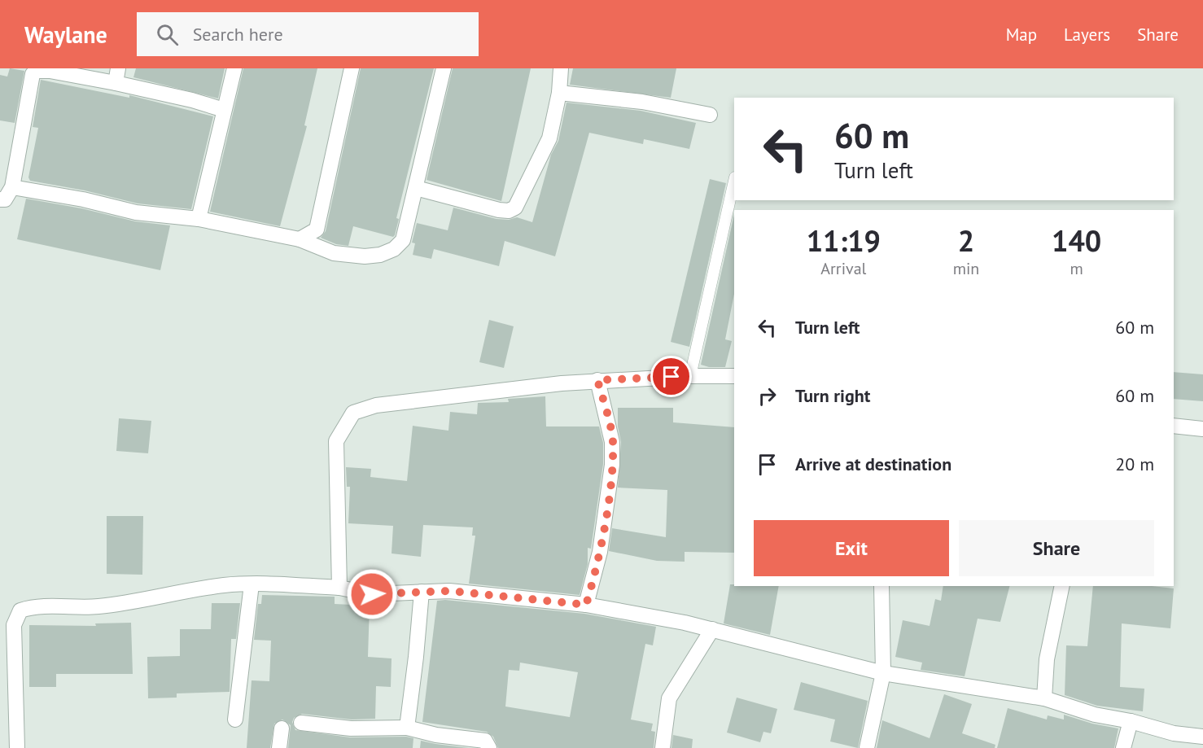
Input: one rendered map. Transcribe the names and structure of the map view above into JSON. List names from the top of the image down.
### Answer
{
  "page": {
    "header": "Waylane",
    "search": "Search here",
    "nav": ["Map", "Layers", "Share"],
    "turn": ["60 m", "Turn left"],
    "eta": [
      "11:19",
      "Arrival",
      "2",
      "min",
      "140",
      "m"
    ],
    "list": [
      {
        "name": "Turn left",
        "value": "60 m"
      },
      {
        "name": "Turn right",
        "value": "60 m"
      },
      {
        "name": "Arrive at destination",
        "value": "20 m"
      }
    ],
    "buttons": ["Exit", "Share"]
  }
}
